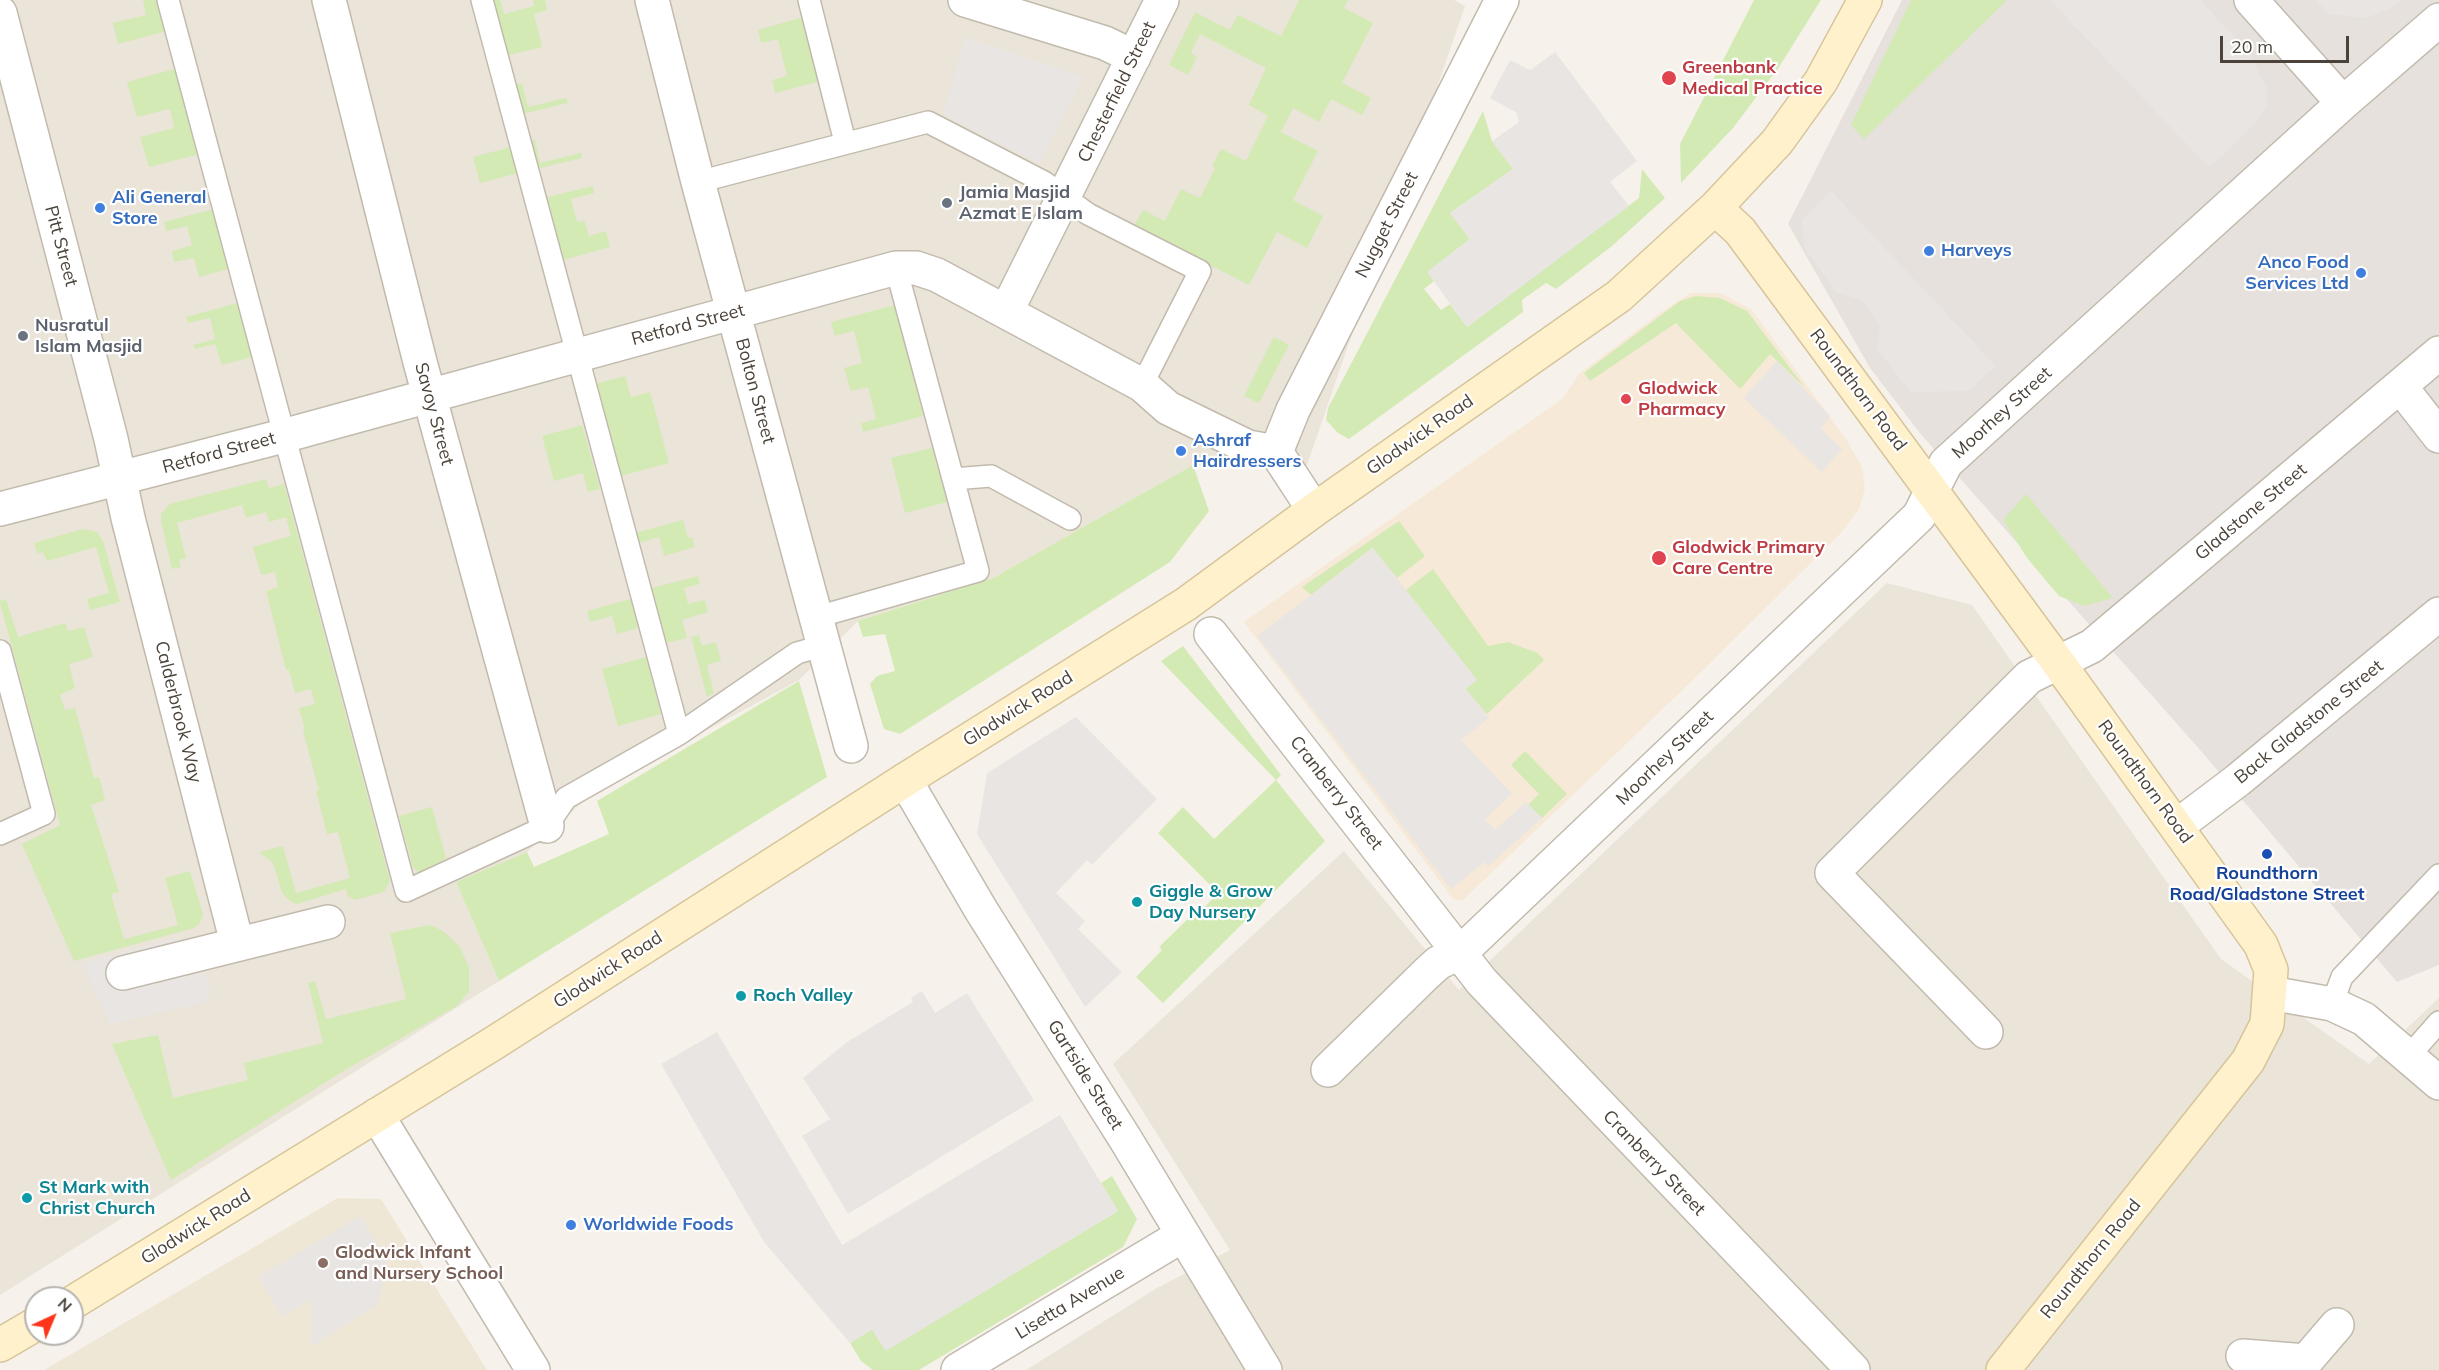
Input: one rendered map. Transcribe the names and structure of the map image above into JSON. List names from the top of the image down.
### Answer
{
  "streets": {
    "main road": ["Roundthorn Road", "Glodwick Road"],
    "street": [
      "Chesterfield Street",
      "Nugget Street",
      "Pitt Street",
      "Retford Street",
      "Bolton Street",
      "Moorhey Street",
      "Savoy Street",
      "Gladstone Street",
      "Calderbrook Way",
      "Back Gladstone Street",
      "Cranberry Street",
      "Gartside Street",
      "Lisetta Avenue"
    ]
  },
  "crossings": [
    ["Chesterfield Street", "Retford Street"],
    ["Nugget Street", "Retford Street"],
    ["Pitt Street", "Retford Street"],
    ["Pitt Street", "Calderbrook Way"],
    ["Retford Street", "Bolton Street"],
    ["Retford Street", "Savoy Street"],
    ["Retford Street", "Calderbrook Way"],
    ["Roundthorn Road", "Moorhey Street"],
    ["Roundthorn Road", "Glodwick Road"],
    ["Roundthorn Road", "Gladstone Street"],
    ["Roundthorn Road", "Back Gladstone Street"],
    ["Moorhey Street", "Cranberry Street"],
    ["Glodwick Road", "Gartside Street"],
    ["Gartside Street", "Lisetta Avenue"]
  ],
  "places": [
    "Greenbank Medical Practice",
    "Jamia Masjid Azmat E Islam",
    "Ali General Store",
    "Harveys",
    "Anco Food Services Ltd",
    "Nusratul Islam Masjid",
    "Glodwick Pharmacy",
    "Ashraf Hairdressers",
    "Glodwick Primary Care Centre",
    "Roundthorn Road/Gladstone Street",
    "Giggle & Grow Day Nursery",
    "Roch Valley",
    "St Mark with Christ Church",
    "Worldwide Foods",
    "Glodwick Infant and Nursery School"
  ],
  "scale_bar": "20 m",
  "north": "top right"
}
